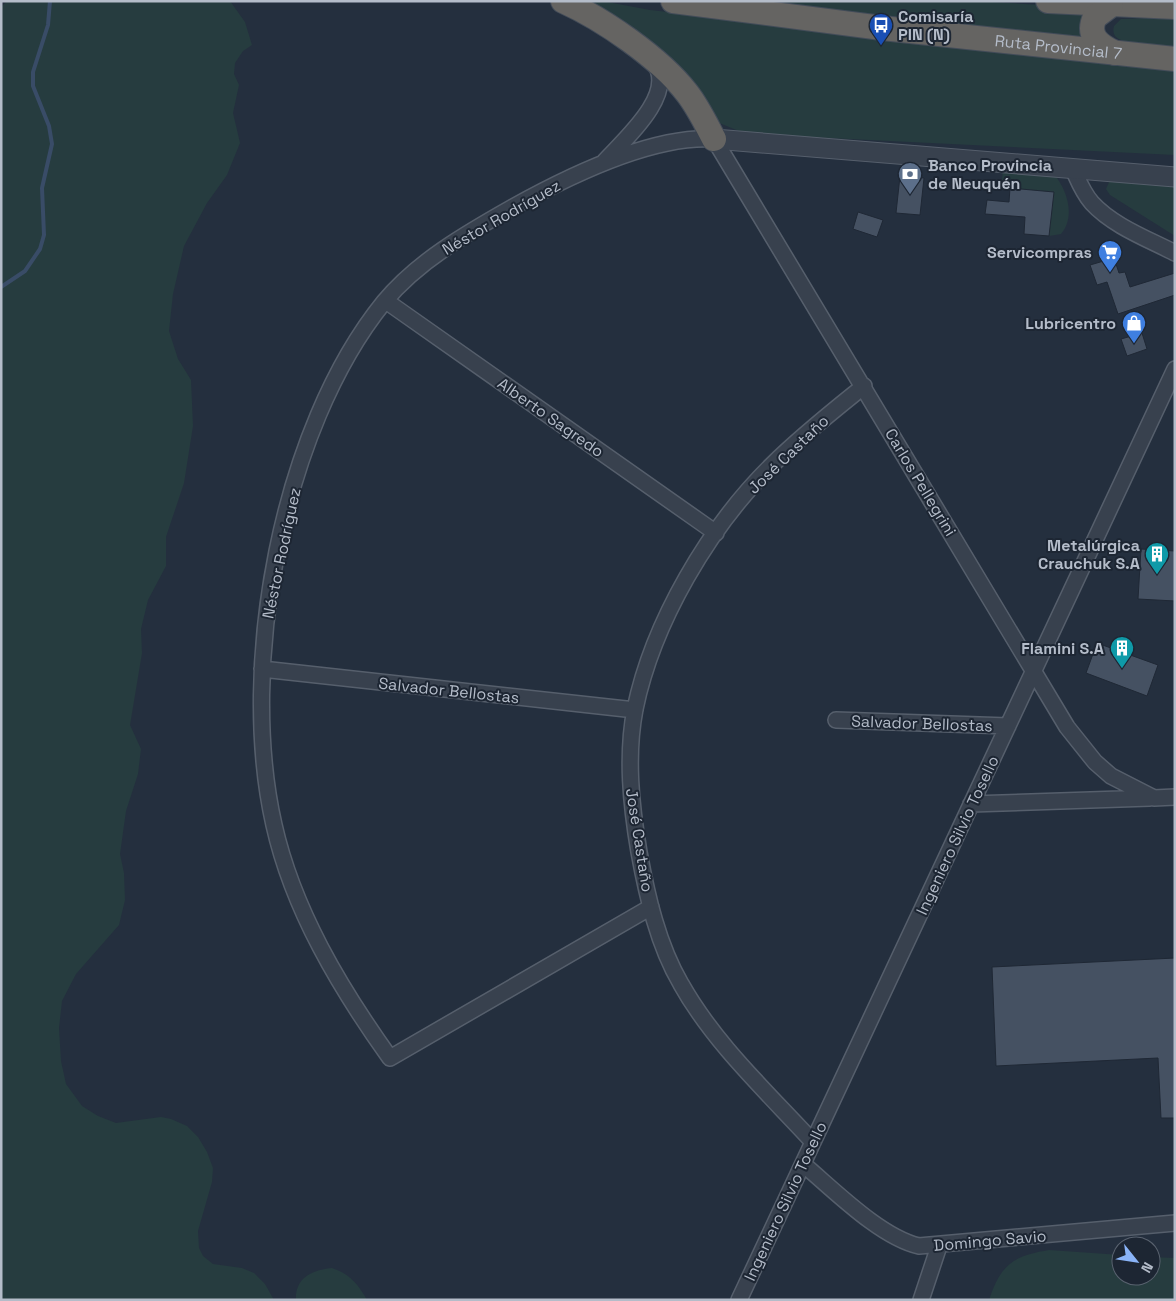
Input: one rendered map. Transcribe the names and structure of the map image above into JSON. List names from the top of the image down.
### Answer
{
  "streets": {
    "highway": ["Ruta Provincial 7"],
    "street": [
      "Néstor Rodríguez",
      "Alberto Sagredo",
      "José Castaño",
      "Carlos Pellegrini",
      "Salvador Bellostas",
      "Ingeniero Silvio Tosello",
      "Domingo Savio"
    ]
  },
  "crossings": [
    ["Néstor Rodríguez", "Alberto Sagredo"],
    ["Néstor Rodríguez", "José Castaño"],
    ["Néstor Rodríguez", "Carlos Pellegrini"],
    ["Néstor Rodríguez", "Salvador Bellostas"],
    ["Alberto Sagredo", "José Castaño"],
    ["José Castaño", "Carlos Pellegrini"],
    ["José Castaño", "Salvador Bellostas"],
    ["José Castaño", "Ingeniero Silvio Tosello"],
    ["Carlos Pellegrini", "Ingeniero Silvio Tosello"],
    ["Salvador Bellostas", "Ingeniero Silvio Tosello"],
    ["Ingeniero Silvio Tosello", "Domingo Savio"]
  ],
  "places": {
    "bus stop": ["Comisaría PIN (N)"],
    "bank": ["Banco Provincia de Neuquén"],
    "supermarket": ["Servicompras"],
    "shop": ["Lubricentro"],
    "building": ["Metalúrgica Crauchuk S.A", "Flamini S.A"]
  },
  "north": "bottom right"
}
